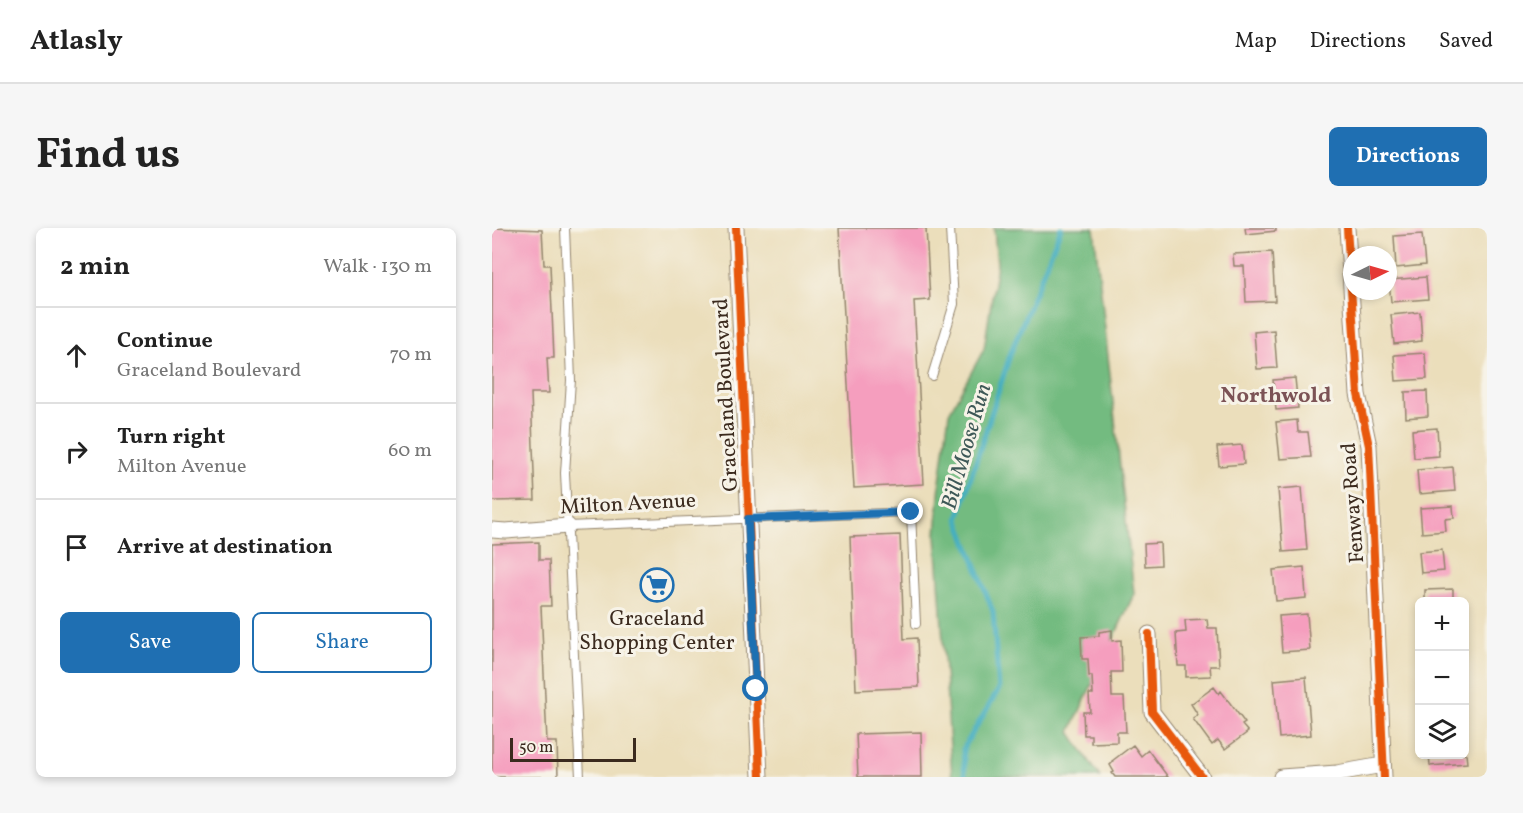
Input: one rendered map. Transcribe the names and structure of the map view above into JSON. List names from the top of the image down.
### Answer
{
  "streets": {
    "street": ["Graceland Boulevard", "Milton Avenue", "Fenway Road"]
  },
  "crossings": [
    ["Graceland Boulevard", "Milton Avenue"]
  ],
  "districts": ["Northwold"],
  "water": ["Bill Moose Run"],
  "places": {
    "supermarket": ["Graceland Shopping Center"]
  },
  "scale_bar": "50 m",
  "north": "right",
  "page": {
    "header": "Atlasly",
    "nav": ["Map", "Directions", "Saved"],
    "title": "Find us",
    "buttons": [
      "Directions",
      ["Save", "Share"]
    ],
    "heading": ["2 min", "Walk · 130 m"],
    "list": [
      ["Continue", "Graceland Boulevard", "70 m"],
      ["Turn right", "Milton Avenue", "60 m"],
      "Arrive at destination"
    ],
    "map_buttons": ["+", "−"],
    "scale": "50 m"
  }
}
